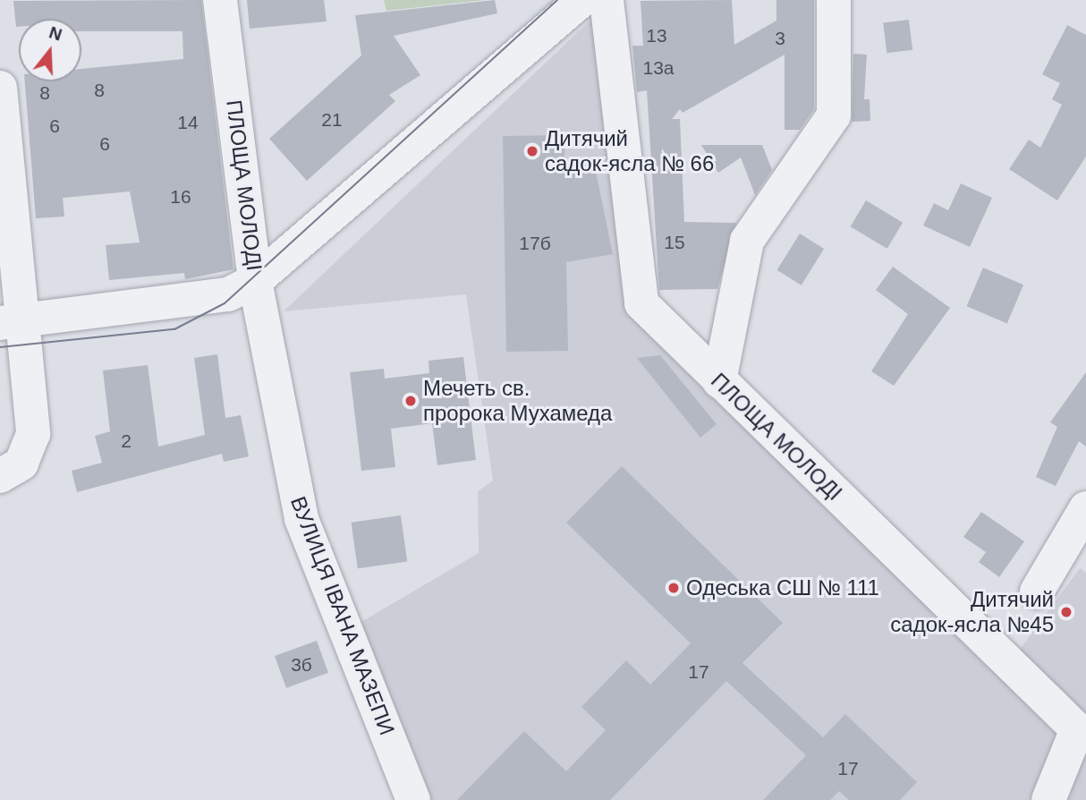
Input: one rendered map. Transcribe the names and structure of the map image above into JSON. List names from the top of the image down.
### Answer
{
  "streets": {
    "street": ["ПЛОЩА МОЛОДІ", "ВУЛИЦЯ ІВАНА МАЗЕПИ"]
  },
  "crossings": [
    ["ПЛОЩА МОЛОДІ", "ВУЛИЦЯ ІВАНА МАЗЕПИ"]
  ],
  "places": [
    "Дитячий садок-ясла № 66",
    "Мечеть св. пророка Мухамеда",
    "Одеська СШ № 111",
    "Дитячий садок-ясла №45"
  ],
  "house_numbers": [
    "13",
    "3",
    "13а",
    "8",
    "8",
    "21",
    "14",
    "6",
    "6",
    "16",
    "15",
    "17б",
    "2",
    "3б",
    "17",
    "17"
  ],
  "north": "top"
}
